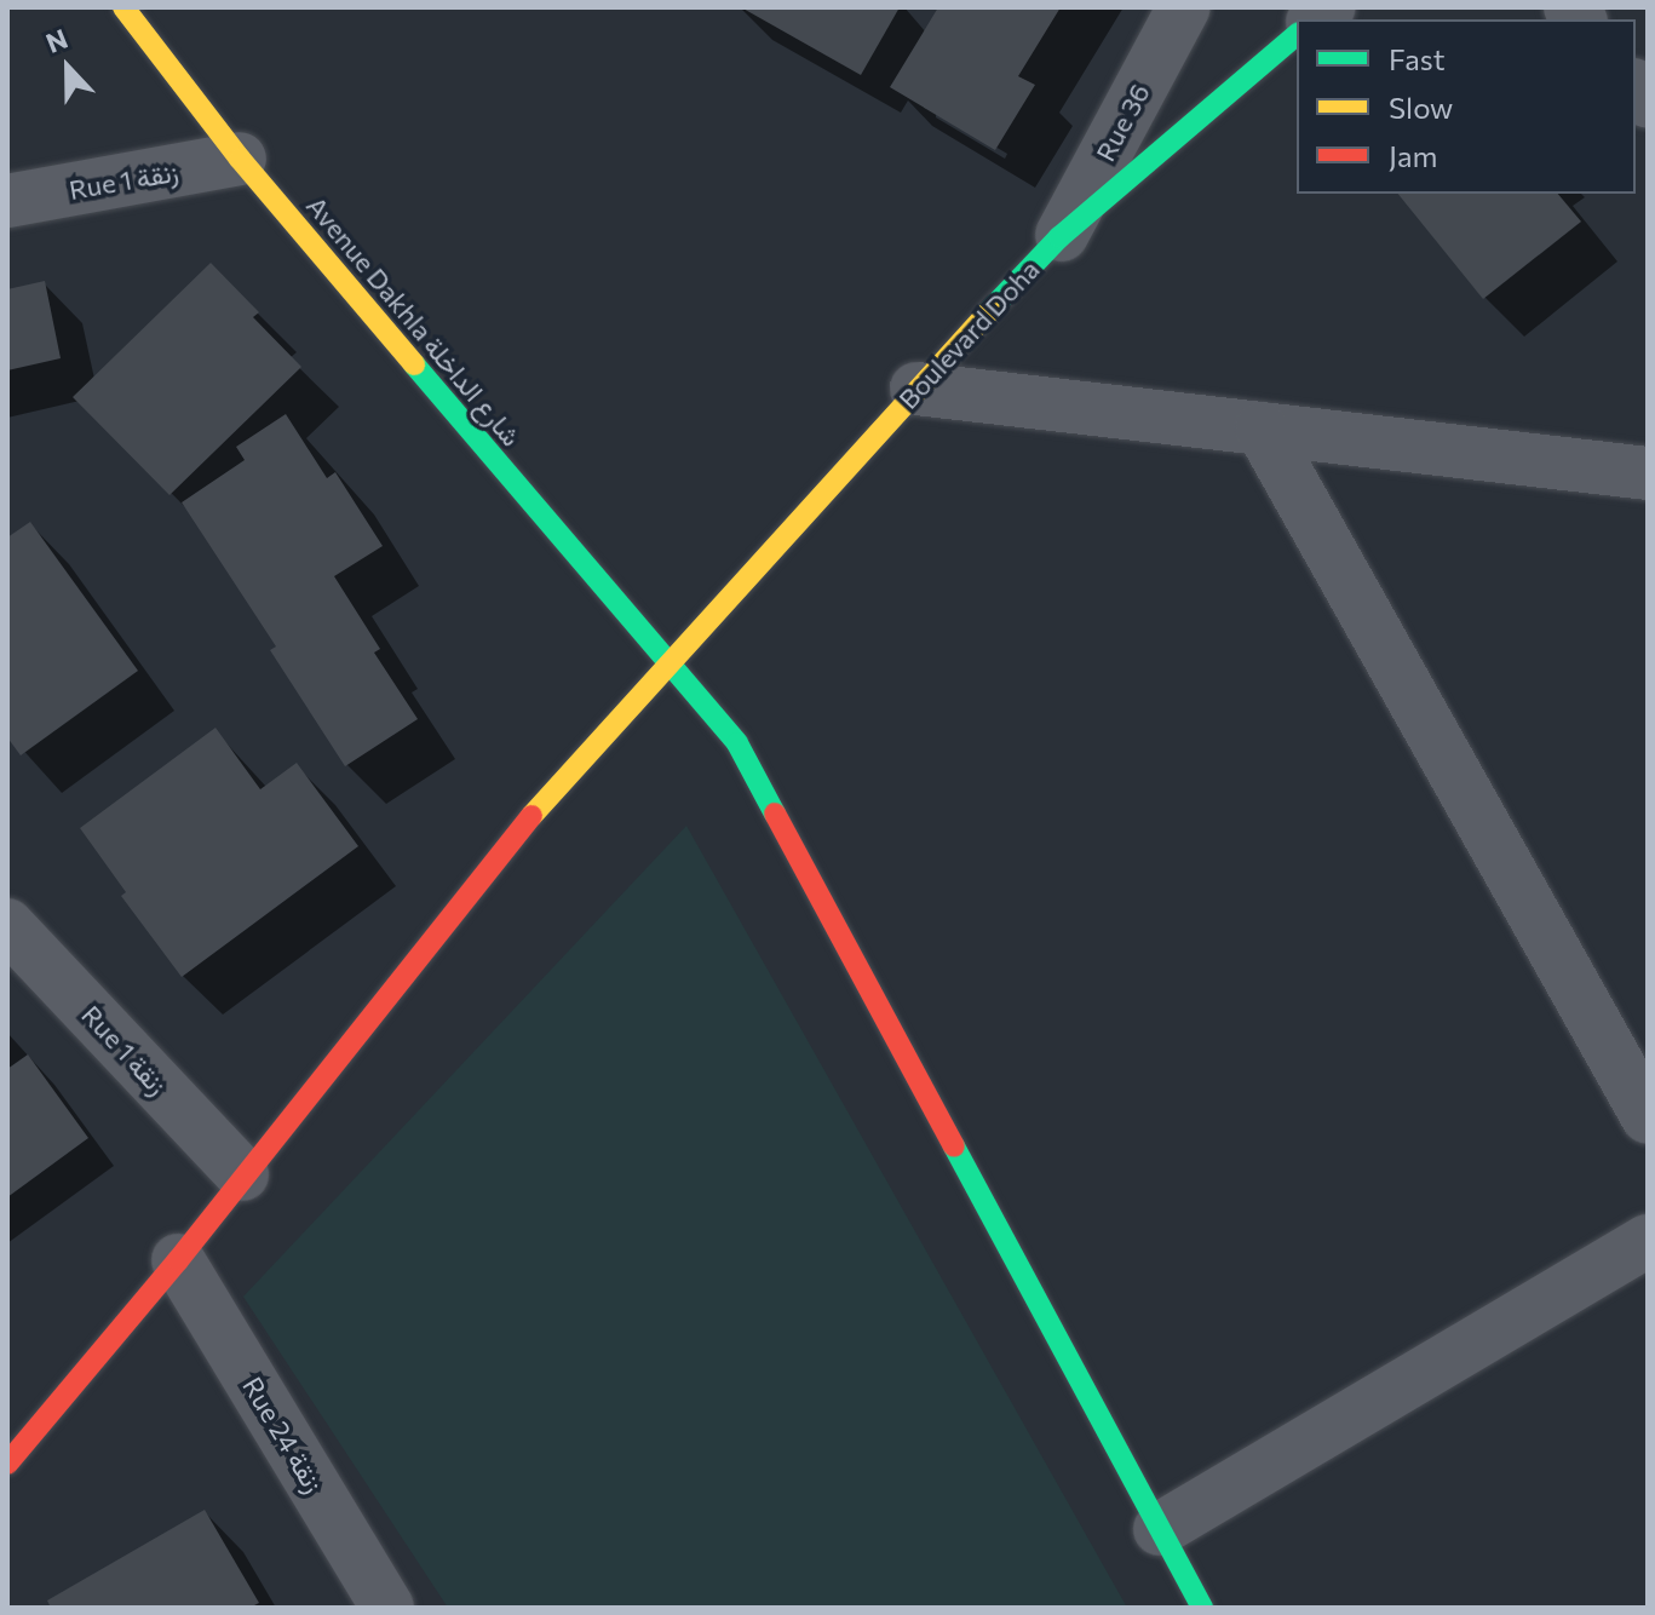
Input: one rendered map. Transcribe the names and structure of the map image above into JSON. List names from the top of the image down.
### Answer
{
  "streets": {
    "street": [
      "Rue 36",
      "Rue 1 زنقة",
      "Avenue Dakhla شارع الداخلة",
      "Boulevard Doha",
      "Rue 24 زنقة"
    ]
  },
  "crossings": [
    ["Rue 36", "Boulevard Doha"],
    ["Rue 1 زنقة", "Avenue Dakhla شارع الداخلة"],
    ["Rue 1 زنقة", "Boulevard Doha"],
    ["Avenue Dakhla شارع الداخلة", "Boulevard Doha"],
    ["Boulevard Doha", "Rue 24 زنقة"]
  ],
  "legend": ["Fast", "Slow", "Jam"],
  "north": "top"
}
